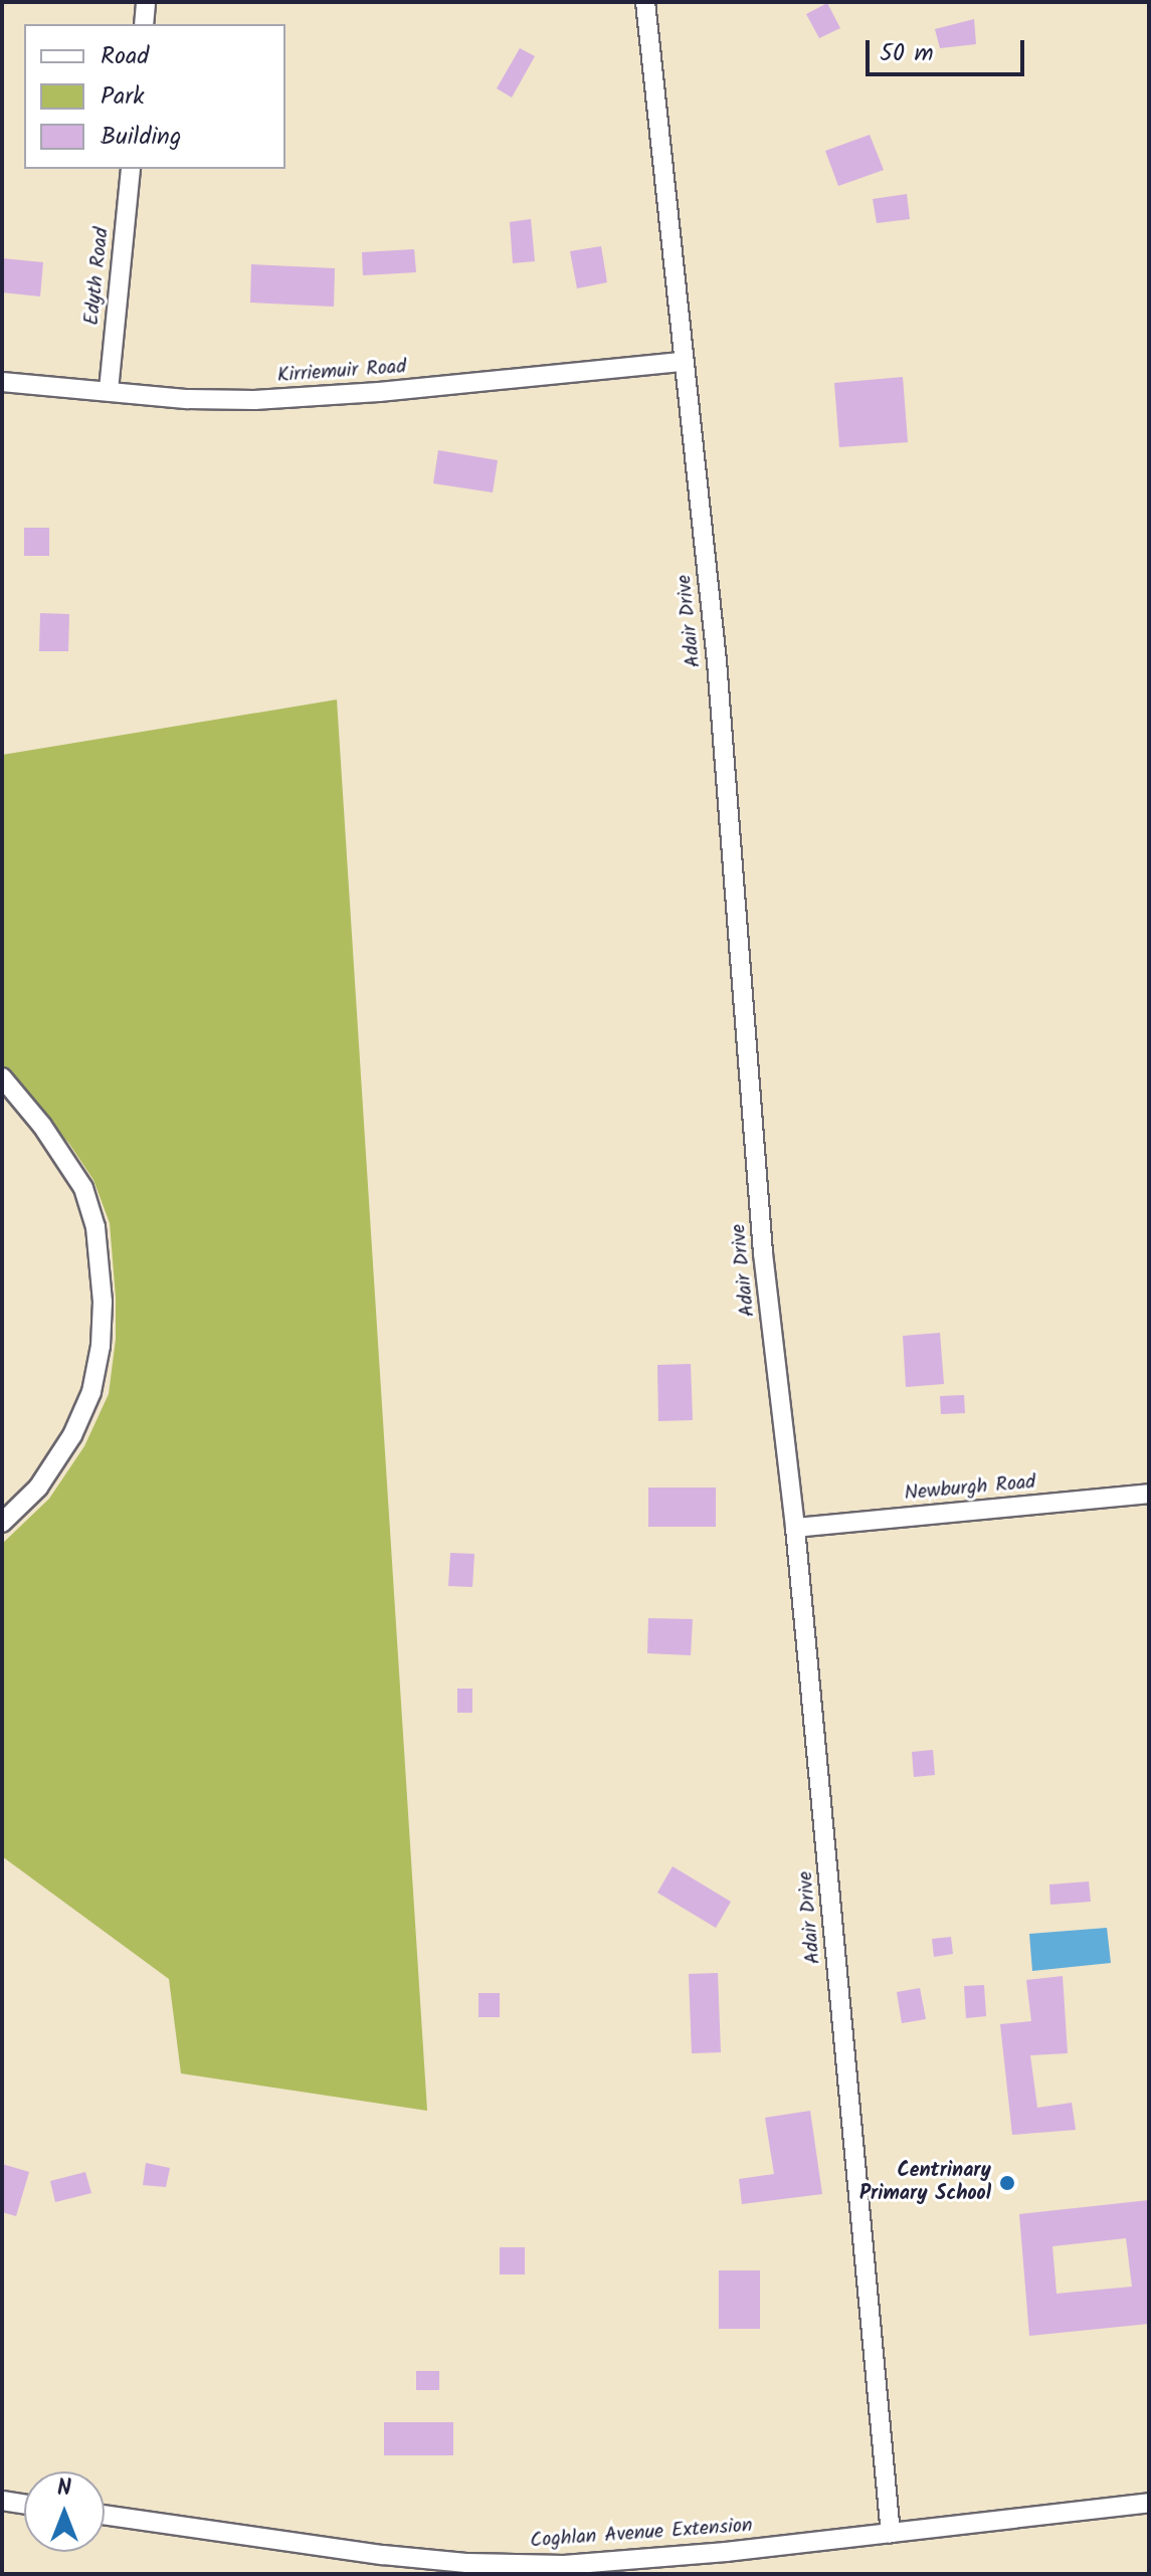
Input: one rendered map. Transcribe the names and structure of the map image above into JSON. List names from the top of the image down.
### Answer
{
  "streets": {
    "street": [
      "Edyth Road",
      "Kirriemuir Road",
      "Adair Drive",
      "Newburgh Road",
      "Coghlan Avenue Extension"
    ]
  },
  "crossings": [
    ["Edyth Road", "Kirriemuir Road"],
    ["Kirriemuir Road", "Adair Drive"],
    ["Adair Drive", "Newburgh Road"],
    ["Adair Drive", "Coghlan Avenue Extension"]
  ],
  "places": ["Centrinary Primary School"],
  "legend": ["Road", "Park", "Building"],
  "scale_bar": "50 m",
  "north": "top"
}
